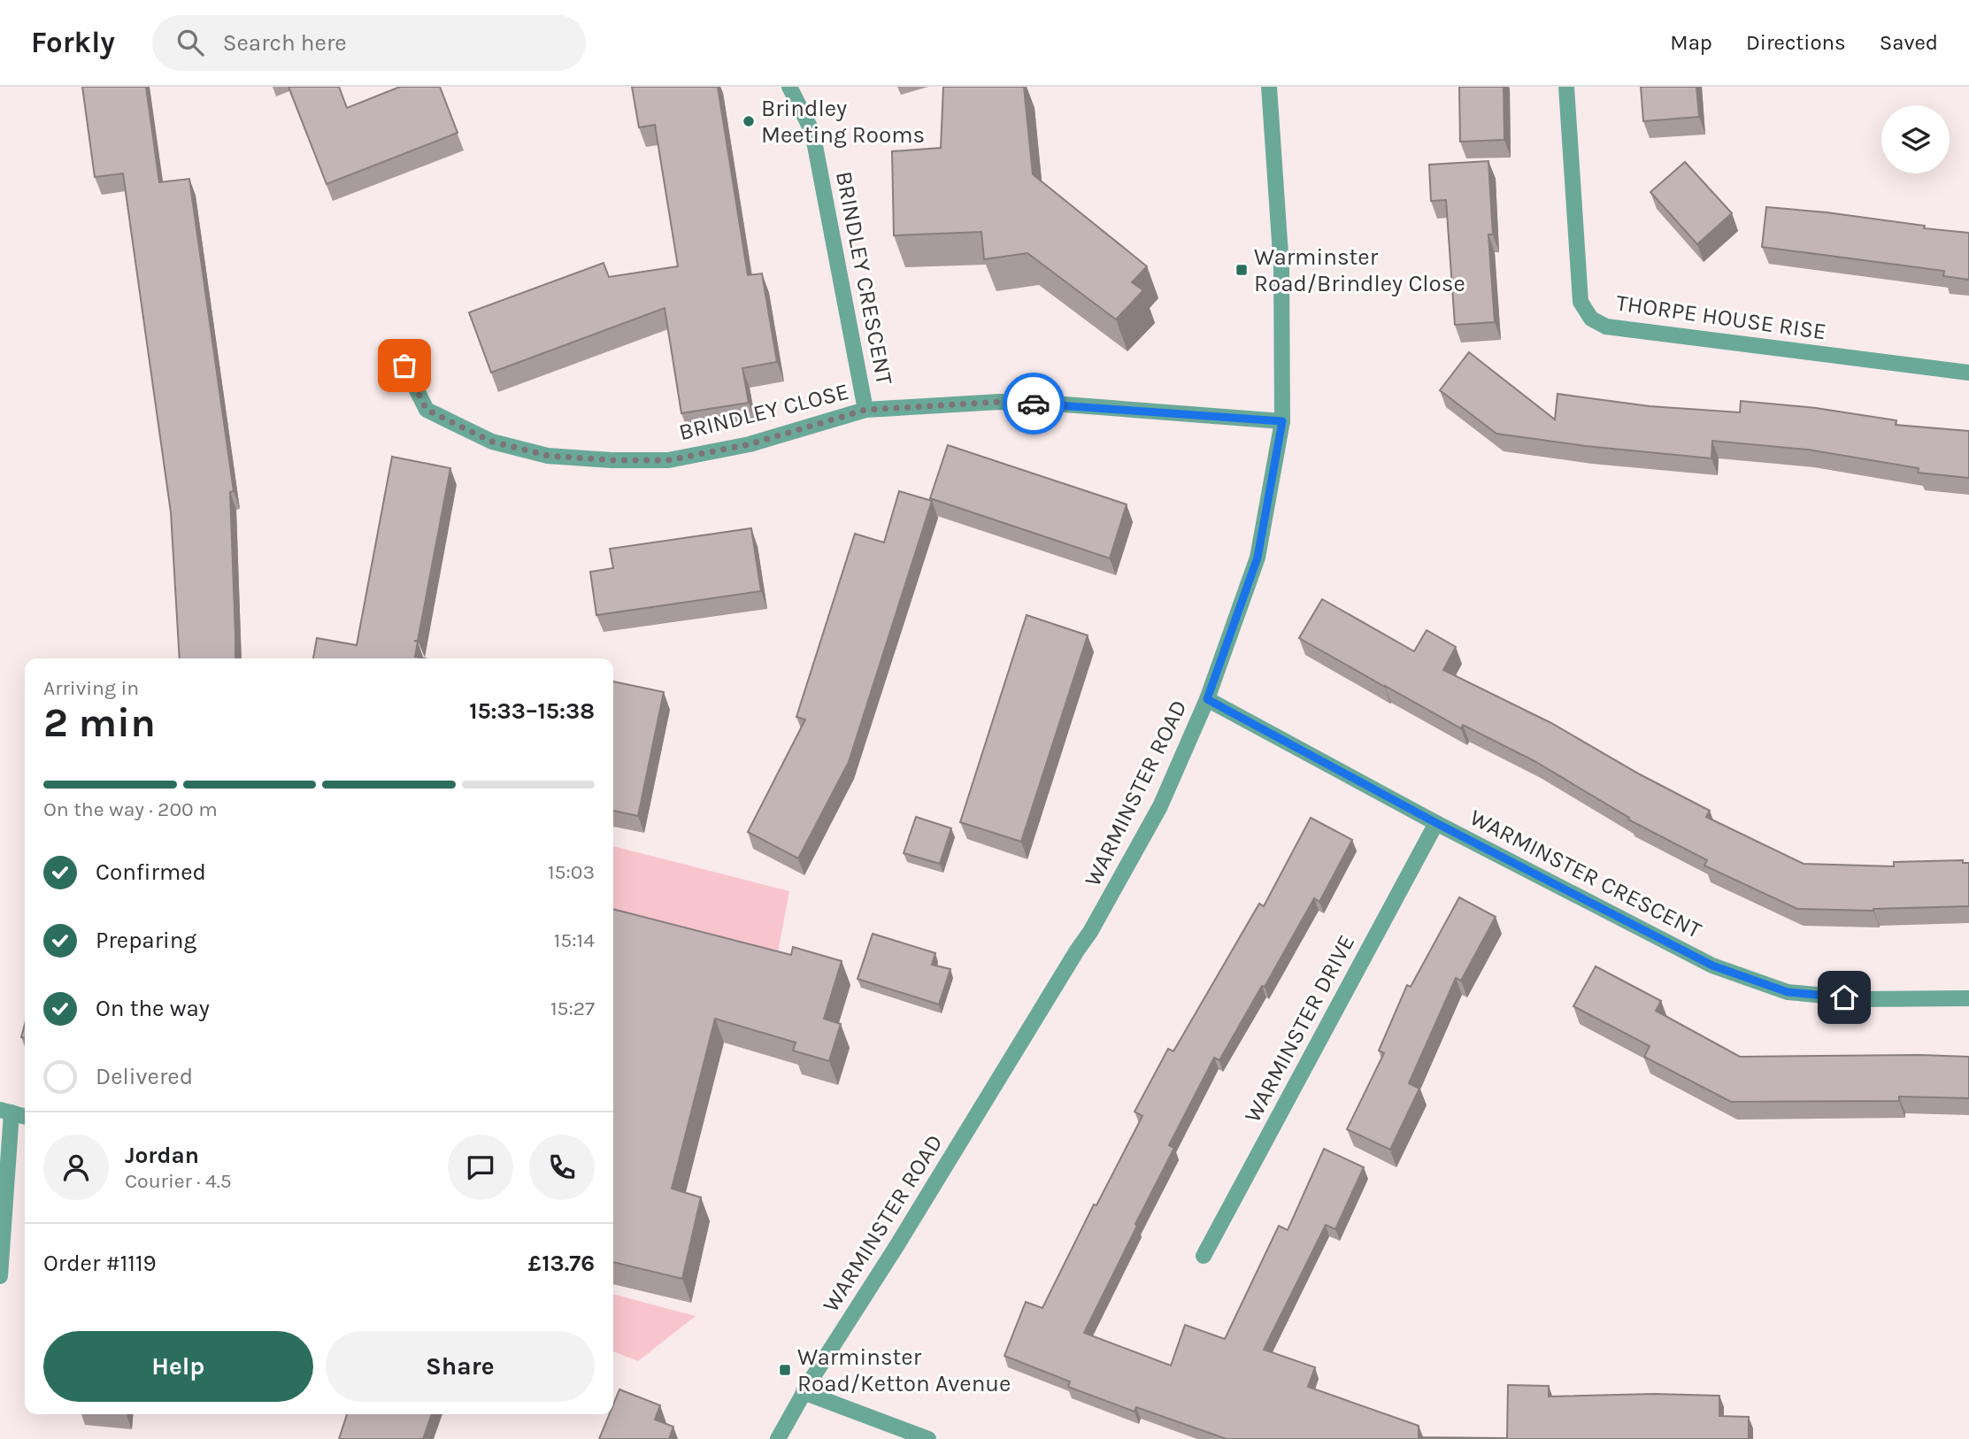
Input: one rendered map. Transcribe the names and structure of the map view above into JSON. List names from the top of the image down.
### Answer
{
  "streets": {
    "street": [
      "BRINDLEY CRESCENT",
      "THORPE HOUSE RISE",
      "BRINDLEY CLOSE",
      "WARMINSTER ROAD",
      "WARMINSTER CRESCENT",
      "WARMINSTER DRIVE"
    ]
  },
  "crossings": [
    ["BRINDLEY CRESCENT", "BRINDLEY CLOSE"],
    ["BRINDLEY CLOSE", "WARMINSTER ROAD"],
    ["WARMINSTER ROAD", "WARMINSTER CRESCENT"],
    ["WARMINSTER CRESCENT", "WARMINSTER DRIVE"]
  ],
  "places": {
    "other": ["Brindley Meeting Rooms"],
    "transit": ["Warminster Road/Brindley Close", "Warminster Road/Ketton Avenue"]
  },
  "page": {
    "header": "Forkly",
    "search": "Search here",
    "nav": ["Map", "Directions", "Saved"],
    "heading": ["2 min", "Arriving in", "15:33–15:38"],
    "panel": [
      "Jordan",
      "Courier · 4.5",
      "Order #1119",
      "£13.76"
    ],
    "bar": "On the way · 200 m",
    "list": [
      ["Confirmed", "15:03"],
      ["Preparing", "15:14"],
      ["On the way", "15:27"],
      "Delivered"
    ],
    "buttons": ["Help", "Share"]
  }
}
